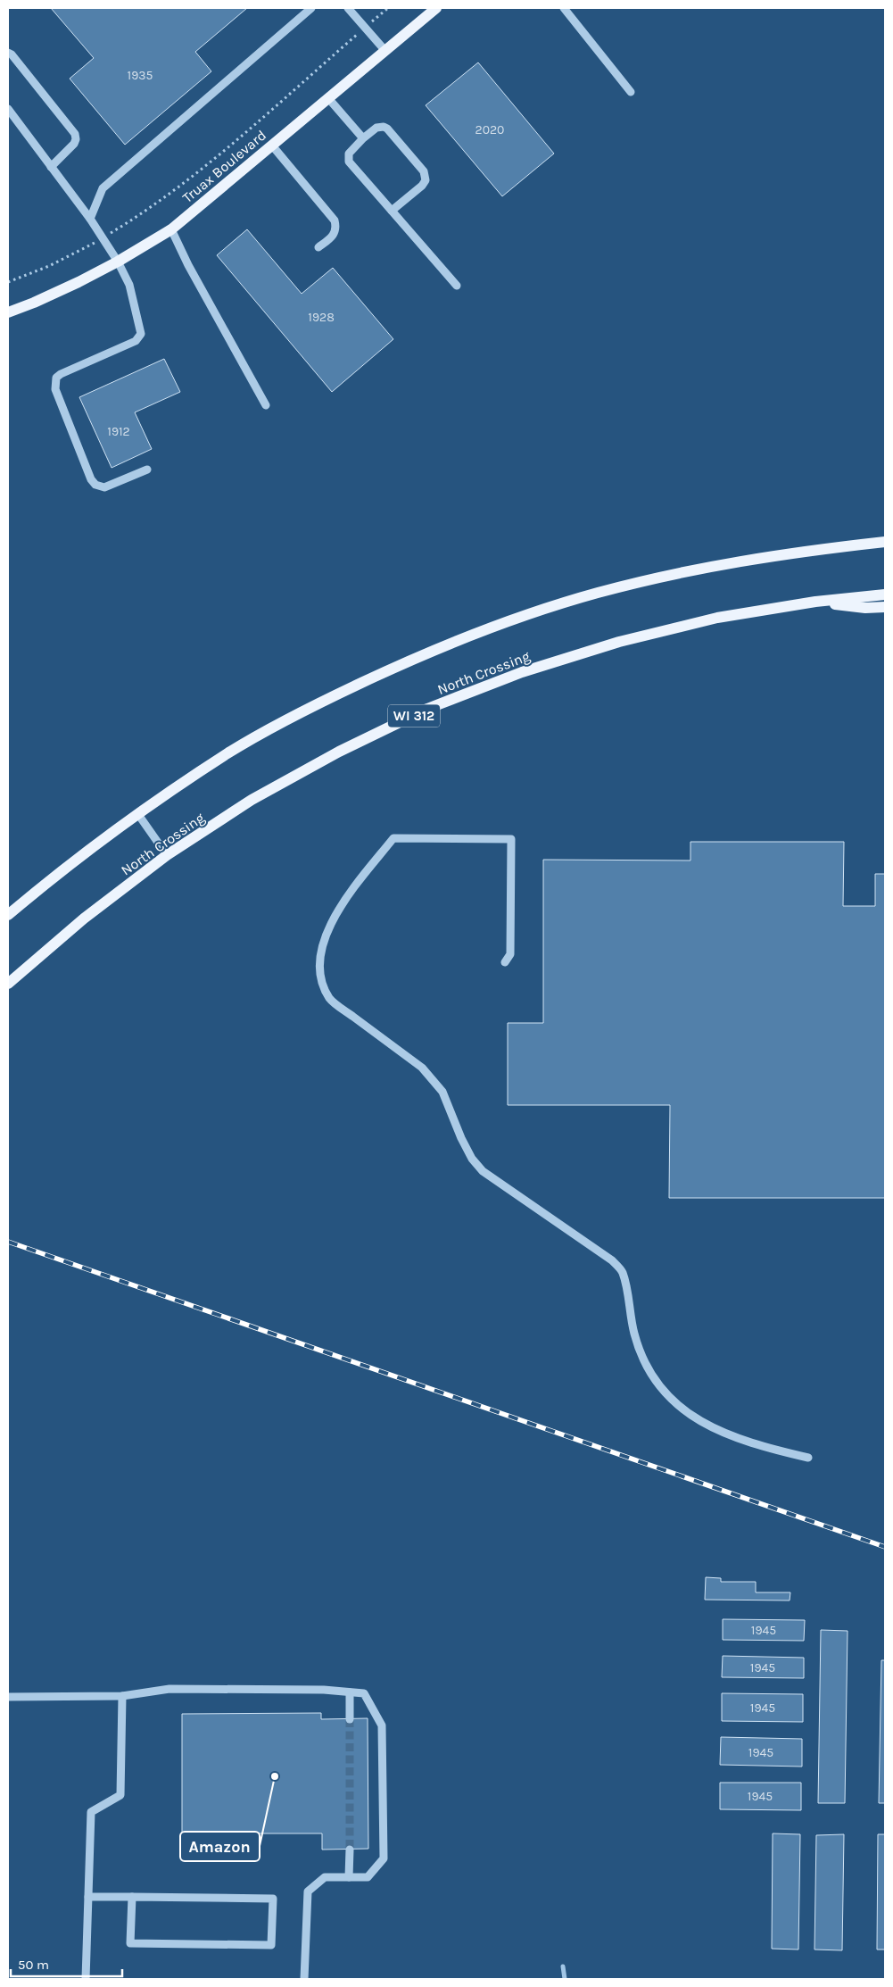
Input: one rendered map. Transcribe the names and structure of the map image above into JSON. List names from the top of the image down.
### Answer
{
  "streets": {
    "main road": ["Truax Boulevard", "North Crossing", "WI 312"]
  },
  "places": ["Amazon"],
  "house_numbers": [
    "1935",
    "2020",
    "1928",
    "1912",
    "1945",
    "1945",
    "1945",
    "1945",
    "1945"
  ],
  "scale_bar": "50 m"
}
